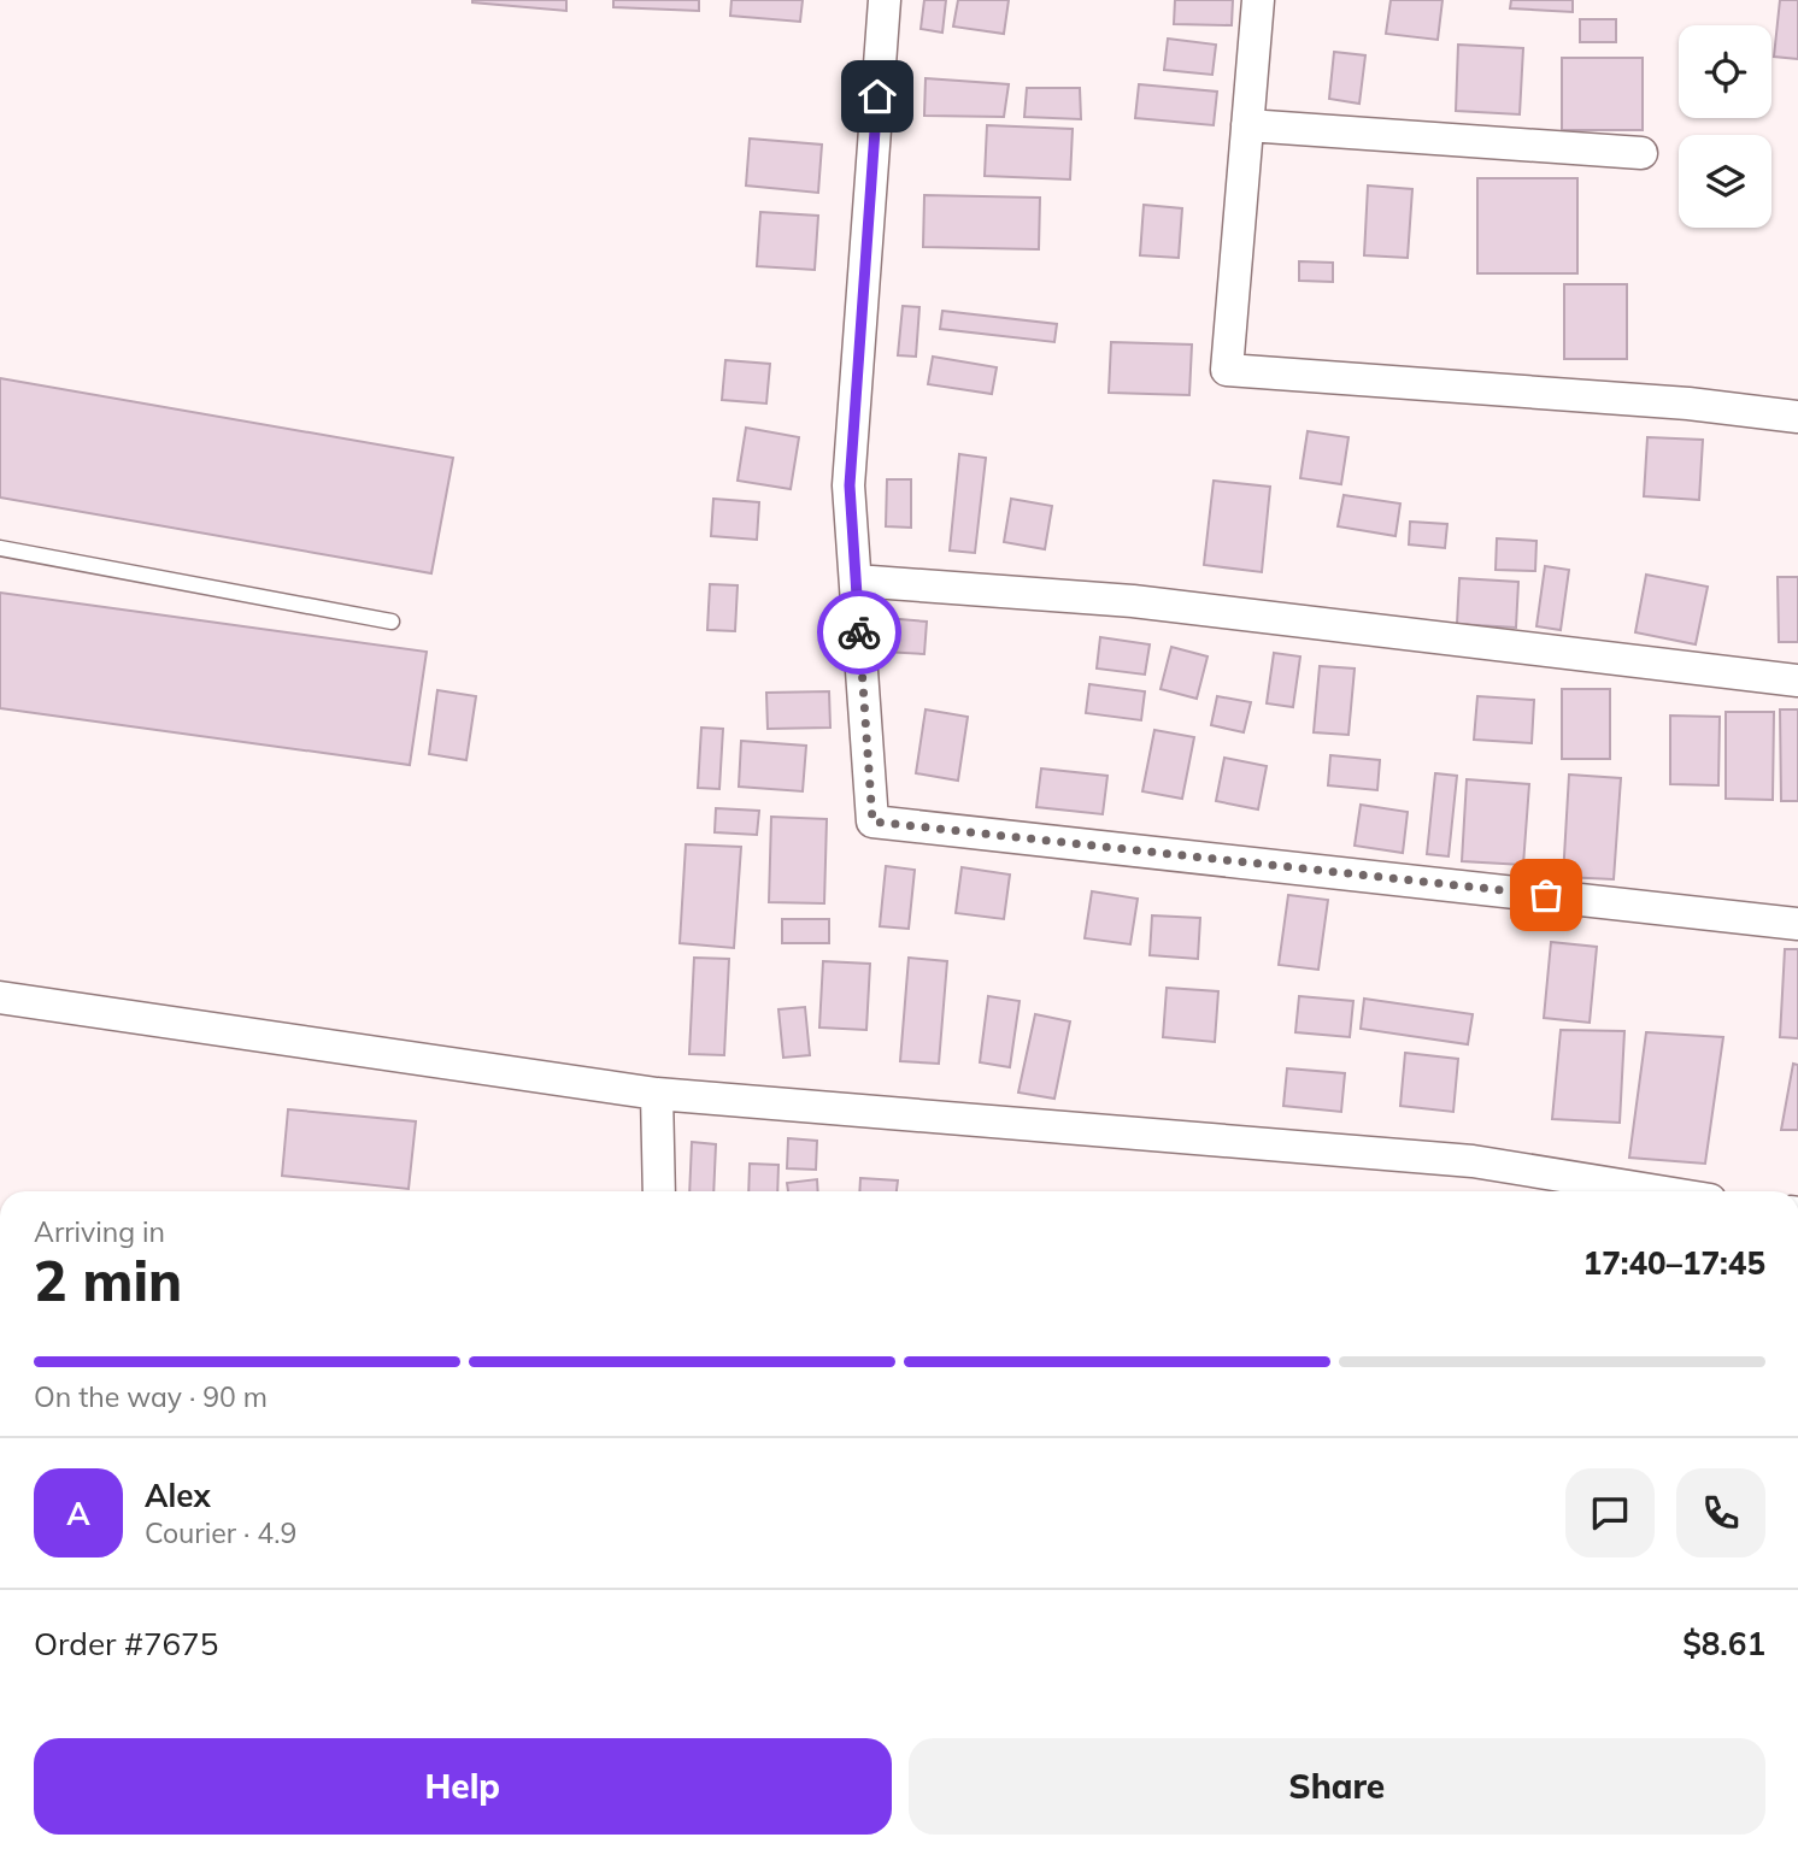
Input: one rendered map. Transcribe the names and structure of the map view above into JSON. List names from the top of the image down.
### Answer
{
  "page": {
    "heading": ["2 min", "Arriving in", "17:40–17:45"],
    "panel": [
      "Alex",
      "Courier · 4.9",
      "Order #7675",
      "$8.61"
    ],
    "bar": "On the way · 90 m",
    "round": "A",
    "buttons": ["Help", "Share"]
  }
}
